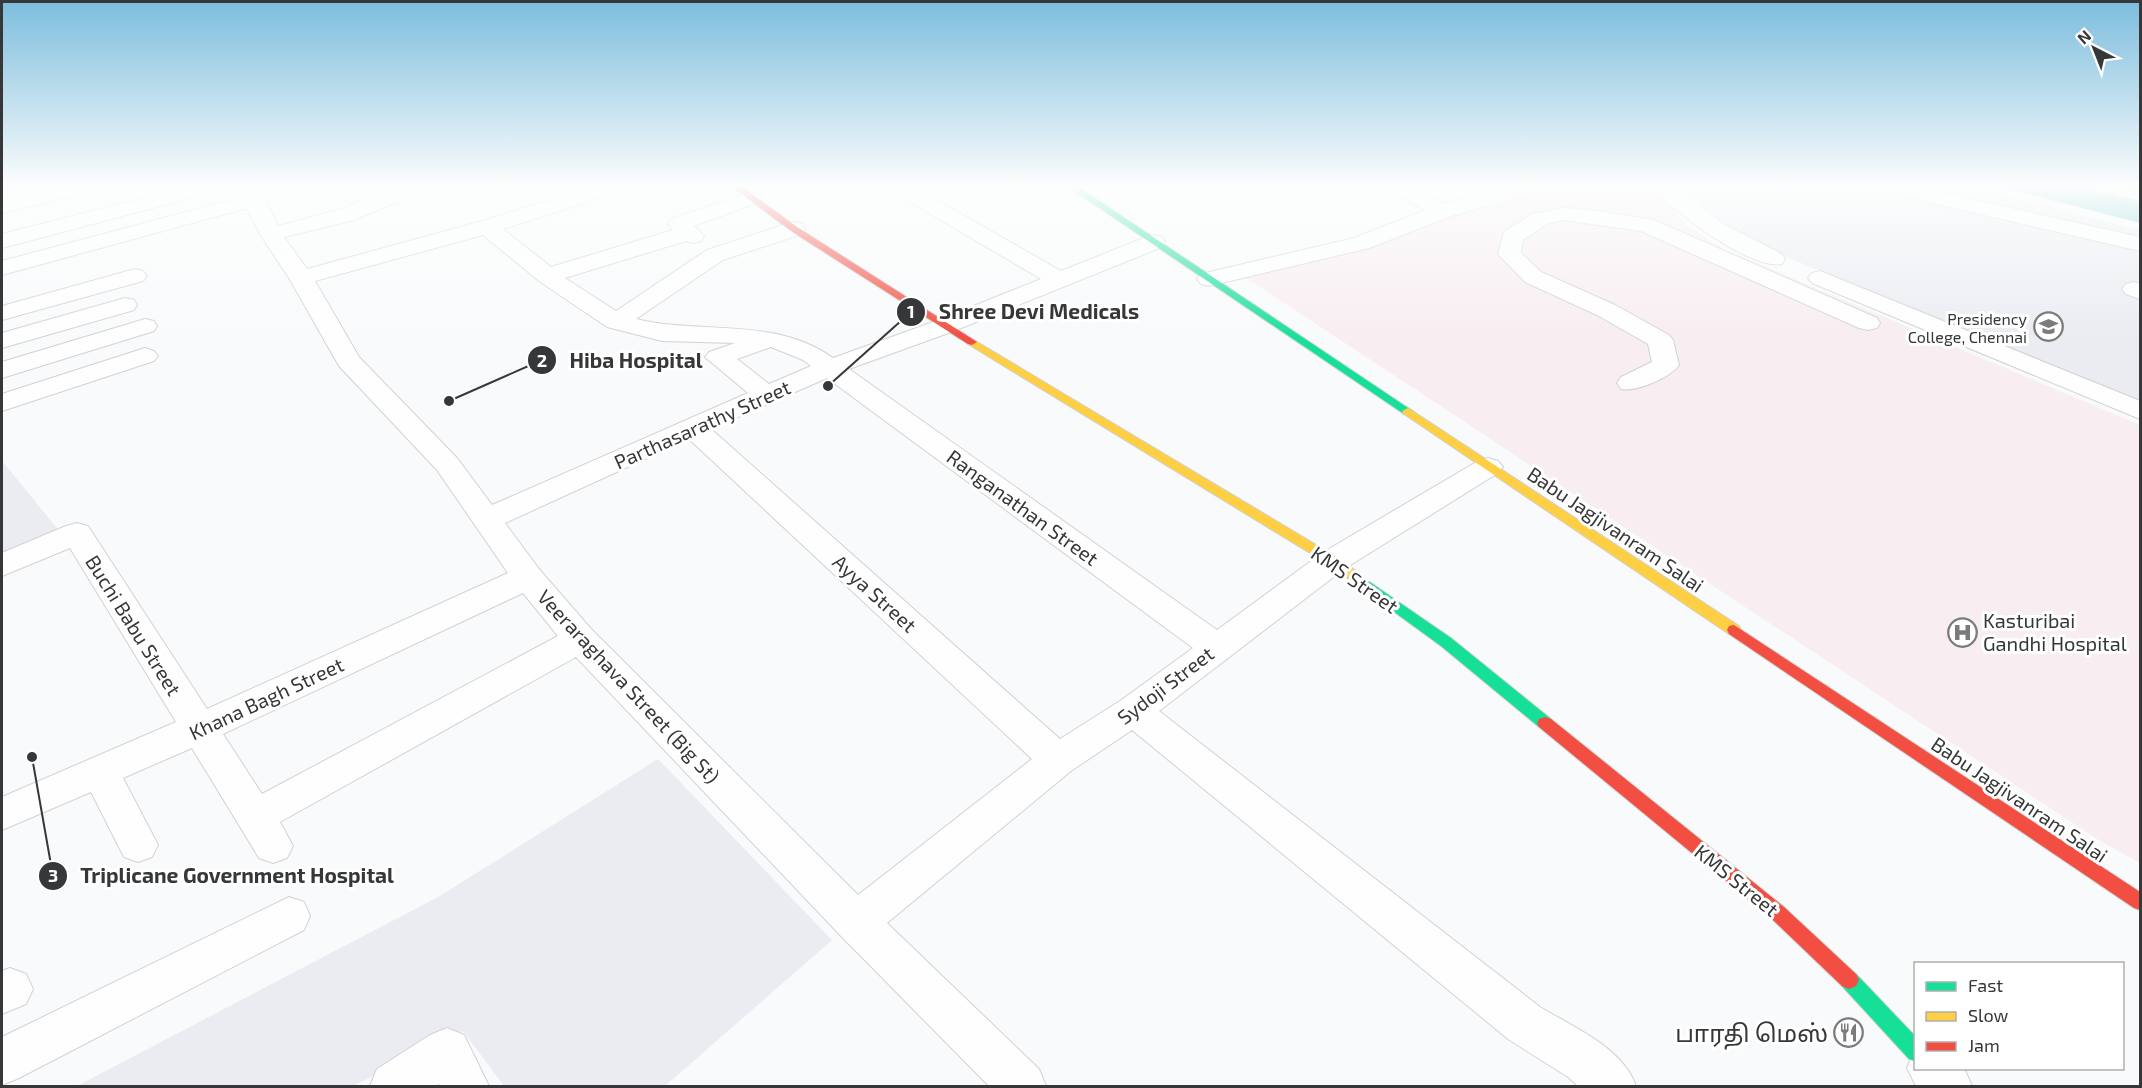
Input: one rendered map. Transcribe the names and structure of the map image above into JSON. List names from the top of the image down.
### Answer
{
  "streets": {
    "street": [
      "Parthasarathy Street",
      "Ranganathan Street",
      "Babu Jagjivanram Salai",
      "KMS Street",
      "Ayya Street",
      "Buchi Babu Street",
      "Sydoji Street",
      "Veeraraghava Street (Big St)",
      "Khana Bagh Street"
    ]
  },
  "crossings": [
    ["Parthasarathy Street", "Ranganathan Street"],
    ["Parthasarathy Street", "Babu Jagjivanram Salai"],
    ["Parthasarathy Street", "KMS Street"],
    ["Parthasarathy Street", "Ayya Street"],
    ["Parthasarathy Street", "Veeraraghava Street (Big St)"],
    ["Ranganathan Street", "Sydoji Street"],
    ["Babu Jagjivanram Salai", "Sydoji Street"],
    ["KMS Street", "Sydoji Street"],
    ["Ayya Street", "Sydoji Street"],
    ["Buchi Babu Street", "Veeraraghava Street (Big St)"],
    ["Buchi Babu Street", "Khana Bagh Street"],
    ["Sydoji Street", "Veeraraghava Street (Big St)"],
    ["Veeraraghava Street (Big St)", "Khana Bagh Street"]
  ],
  "places": {
    "school or university": ["Presidency College, Chennai"],
    "other": ["Shree Devi Medicals", "Hiba Hospital", "Triplicane Government Hospital"],
    "hospital": ["Kasturibai Gandhi Hospital"],
    "restaurant": ["பாரதி மெஸ்"]
  },
  "legend": ["Fast", "Slow", "Jam"],
  "north": "top left"
}
